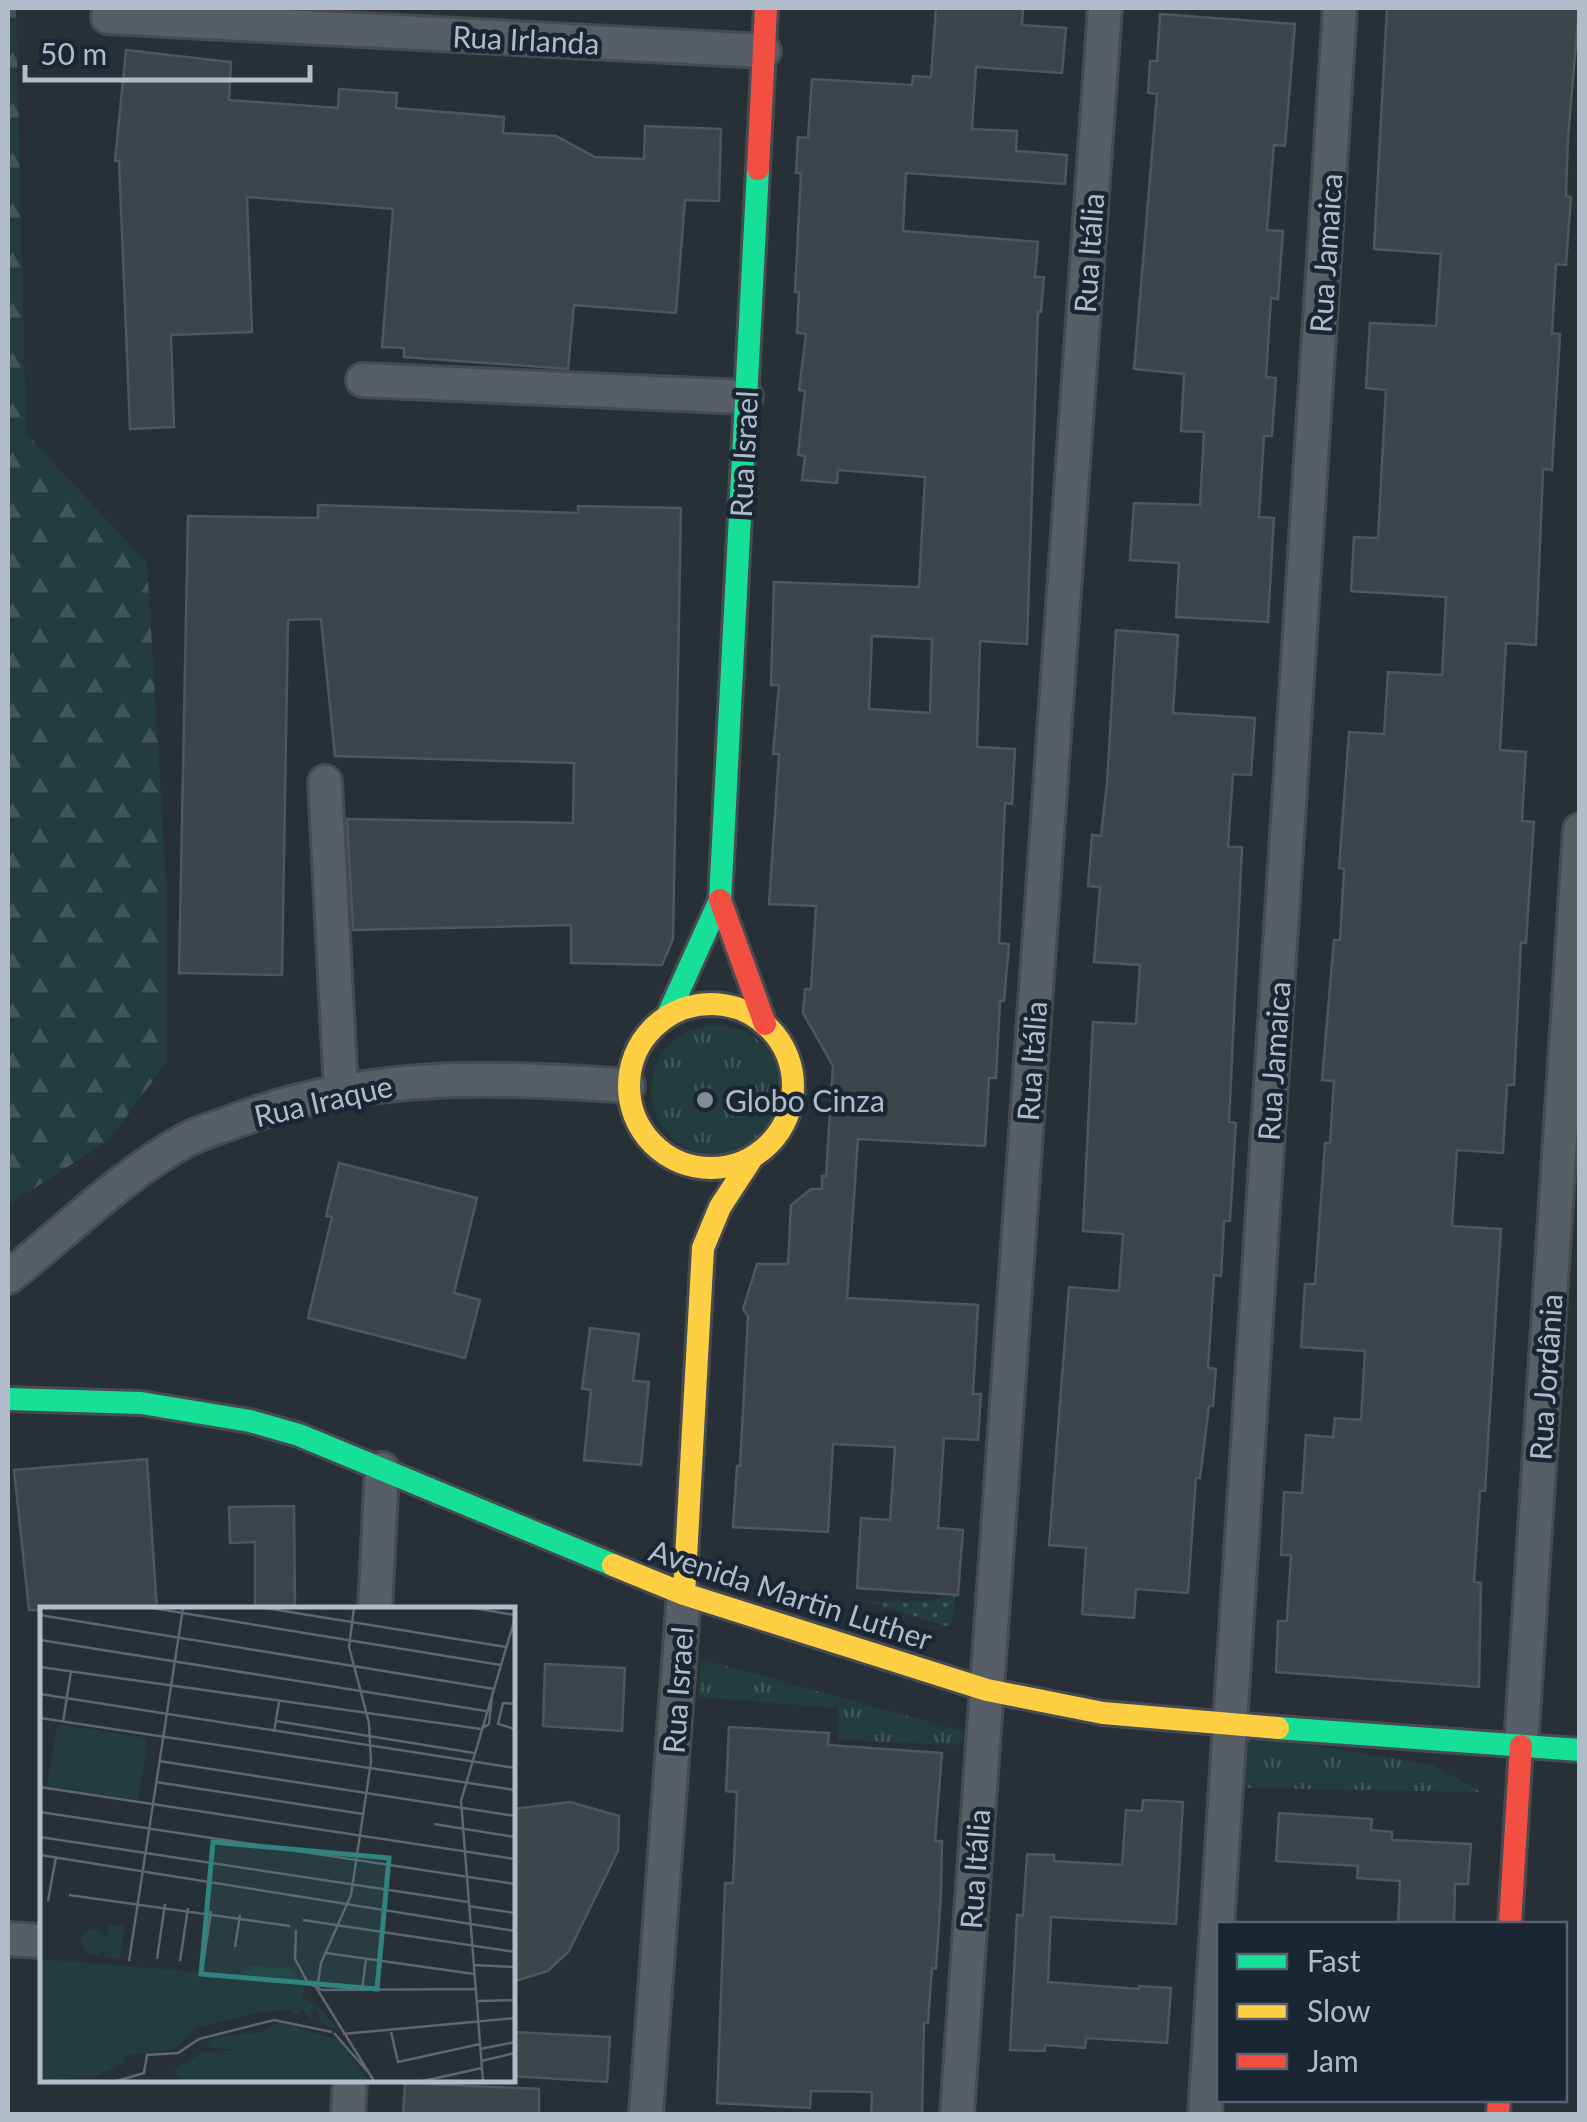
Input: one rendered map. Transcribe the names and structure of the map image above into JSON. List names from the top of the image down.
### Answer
{
  "streets": {
    "street": [
      "Rua Irlanda",
      "Rua Itália",
      "Rua Jamaica",
      "Rua Israel",
      "Rua Iraque",
      "Rua Jordânia",
      "Avenida Martin Luther"
    ]
  },
  "crossings": [
    ["Rua Irlanda", "Rua Israel"],
    ["Rua Itália", "Avenida Martin Luther"],
    ["Rua Jamaica", "Avenida Martin Luther"],
    ["Rua Israel", "Rua Iraque"],
    ["Rua Israel", "Avenida Martin Luther"],
    ["Rua Jordânia", "Avenida Martin Luther"]
  ],
  "places": ["Globo Cinza"],
  "legend": ["Fast", "Slow", "Jam"],
  "scale_bar": "50 m"
}
